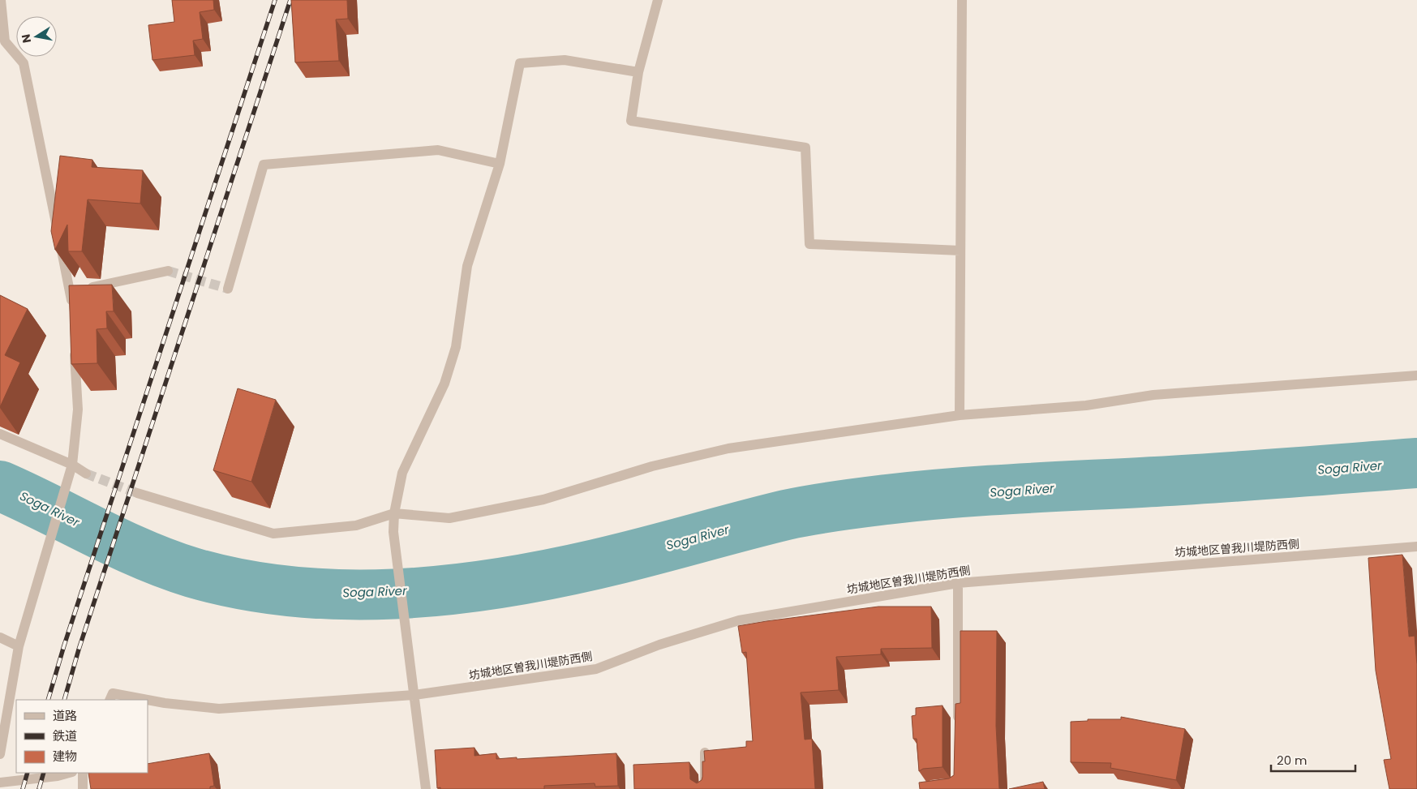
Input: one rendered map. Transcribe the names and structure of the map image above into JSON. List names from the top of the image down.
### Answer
{
  "streets": {
    "street": ["坊城地区曽我川堤防西側"]
  },
  "water": ["Soga River"],
  "legend": ["道路", "鉄道", "建物"],
  "scale_bar": "20 m",
  "north": "left"
}
